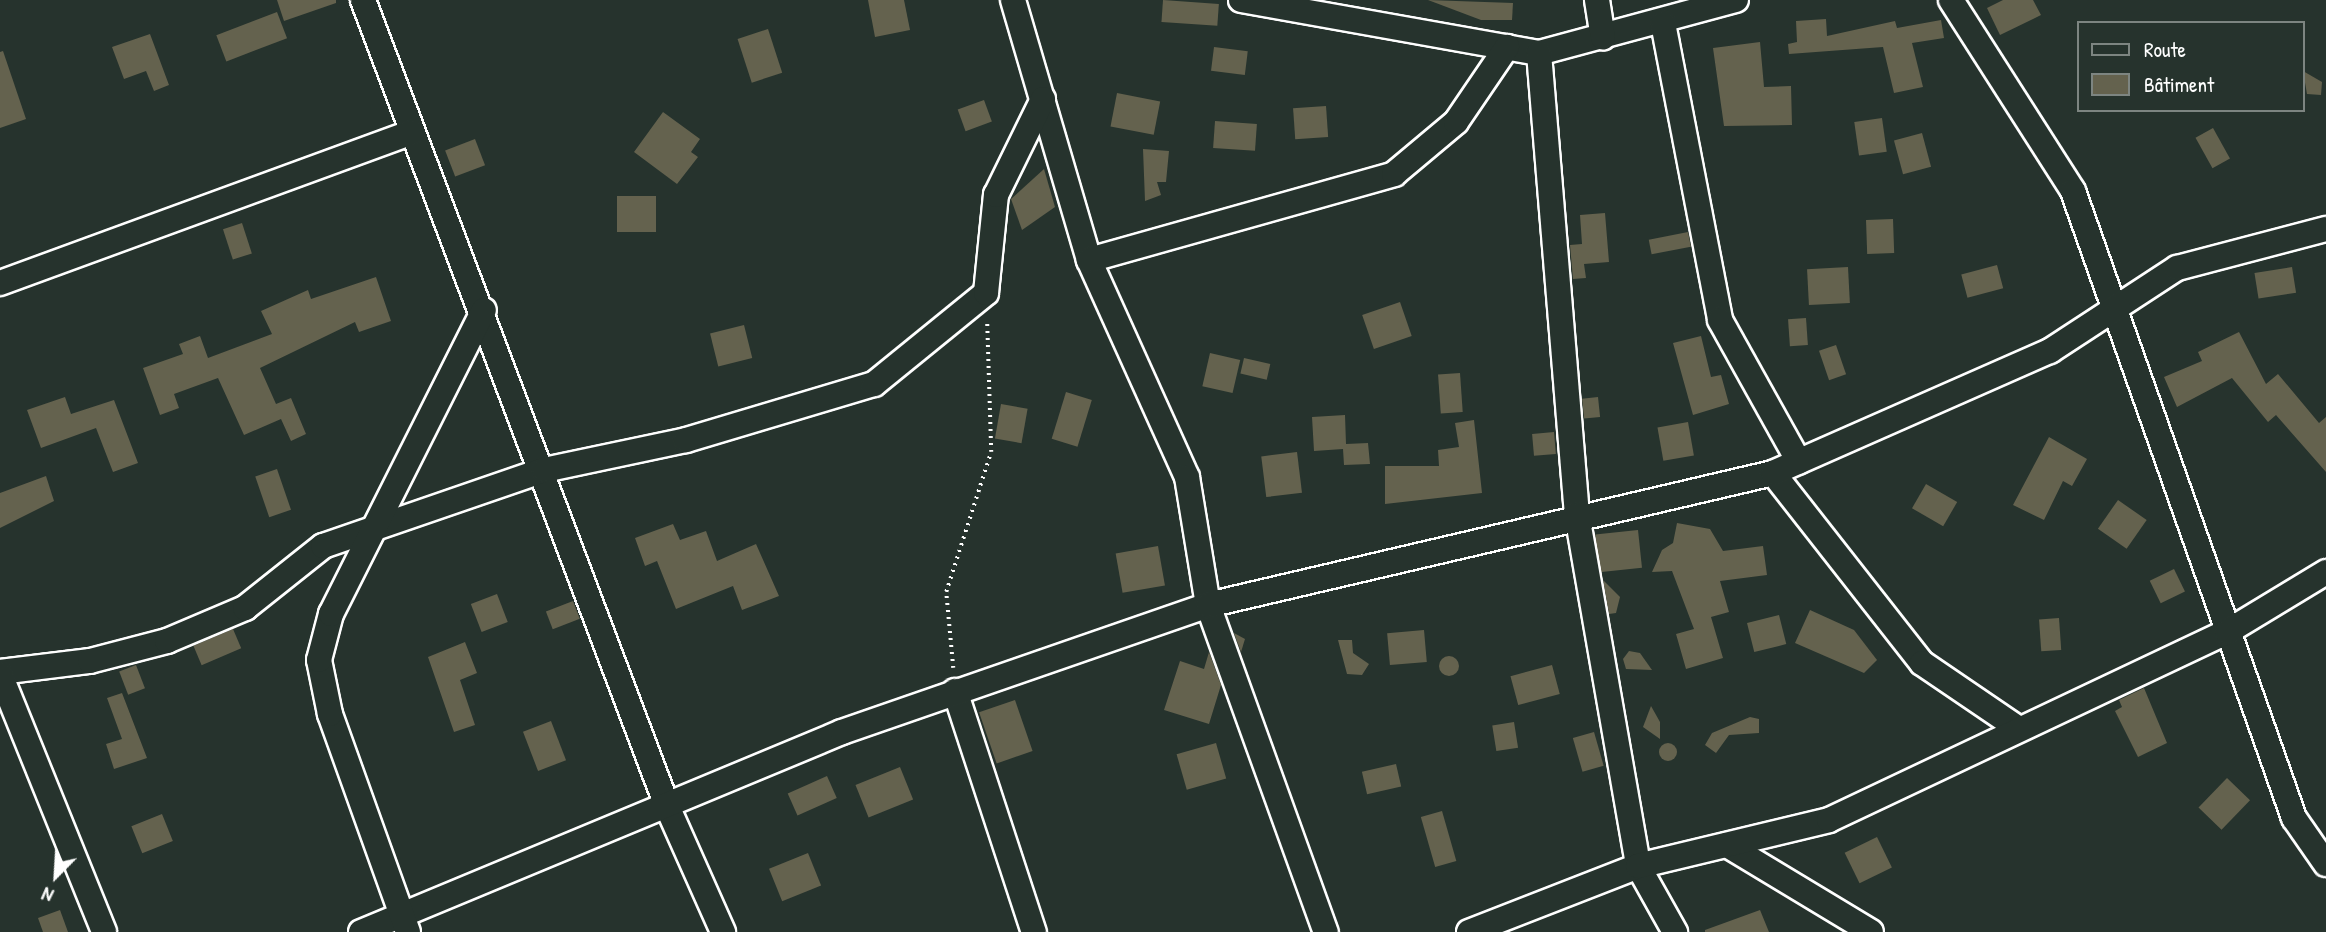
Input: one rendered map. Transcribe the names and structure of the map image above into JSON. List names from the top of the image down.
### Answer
{
  "legend": ["Route", "Bâtiment"],
  "north": "bottom left"
}
